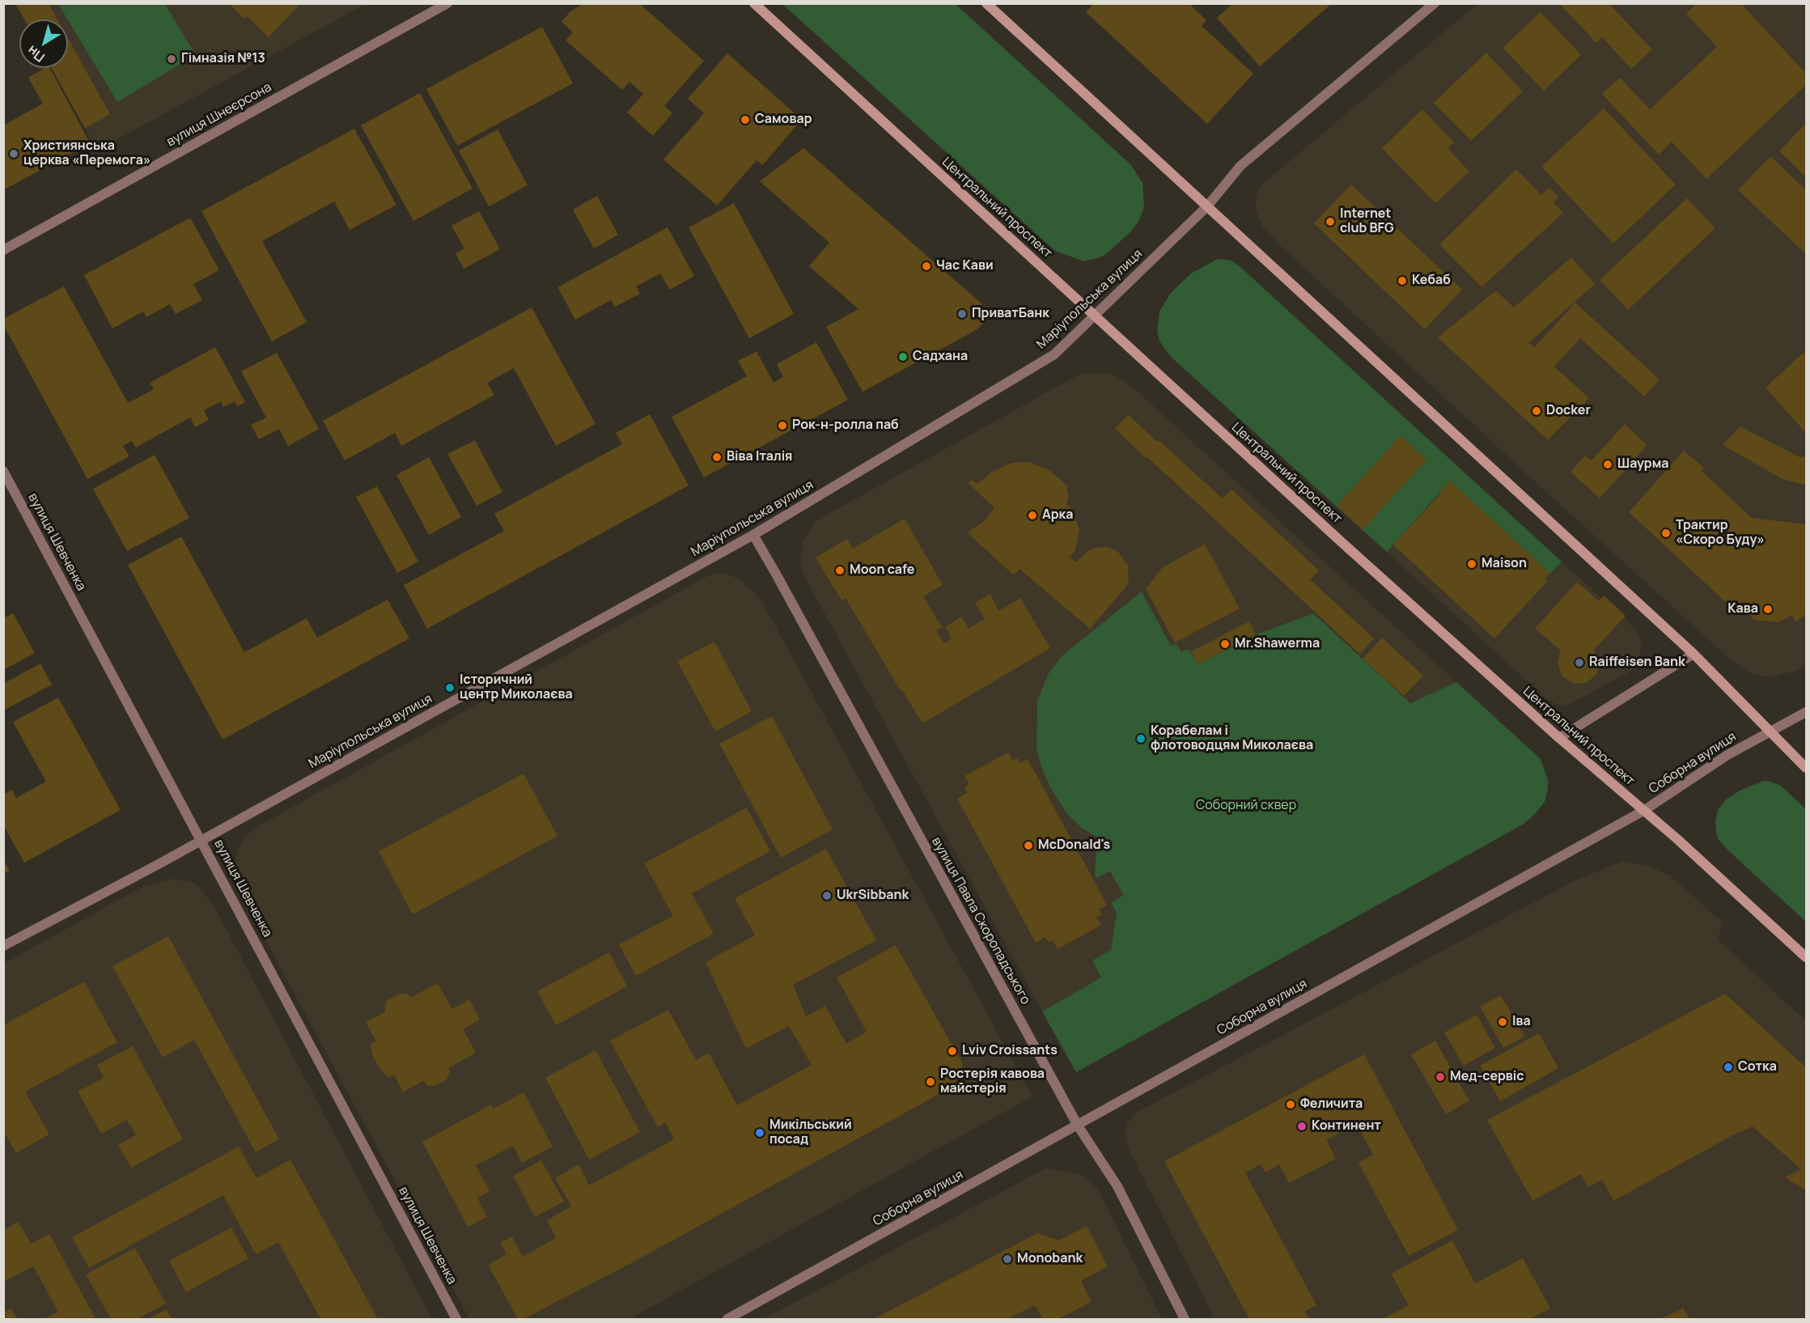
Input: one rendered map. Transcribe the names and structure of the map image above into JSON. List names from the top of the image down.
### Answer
{
  "streets": {
    "main road": ["Центральний проспект"],
    "street": [
      "вулиця Шнеєрсона",
      "Маріупольська вулиця",
      "вулиця Шевченка",
      "Соборна вулиця",
      "вулиця Павла Скоропадського"
    ]
  },
  "crossings": [
    ["Центральний проспект", "Маріупольська вулиця"],
    ["Центральний проспект", "Соборна вулиця"],
    ["Маріупольська вулиця", "вулиця Шевченка"],
    ["Маріупольська вулиця", "вулиця Павла Скоропадського"],
    ["Соборна вулиця", "вулиця Павла Скоропадського"]
  ],
  "parks": ["Соборний сквер"],
  "places": [
    "Гімназія №13",
    "Самовар",
    "Християнська церква «Перемога»",
    "Internet club BFG",
    "Час Кави",
    "Кебаб",
    "ПриватБанк",
    "Садхана",
    "Docker",
    "Рок-н-ролла паб",
    "Віва Італія",
    "Шаурма",
    "Арка",
    "Трактир «Скоро Буду»",
    "Maison",
    "Moon cafe",
    "Кава",
    "Mr.Shawerma",
    "Raiffeisen Bank",
    "Історичний центр Миколаєва",
    "Корабелам і флотоводцям Миколаєва",
    "McDonald's",
    "UkrSibbank",
    "Іва",
    "Lviv Croissants",
    "Сотка",
    "Мед-сервіс",
    "Ростерія кавова майстерія",
    "Феличита",
    "Континент",
    "Микільський посад",
    "Monobank"
  ],
  "north": "bottom left"
}
